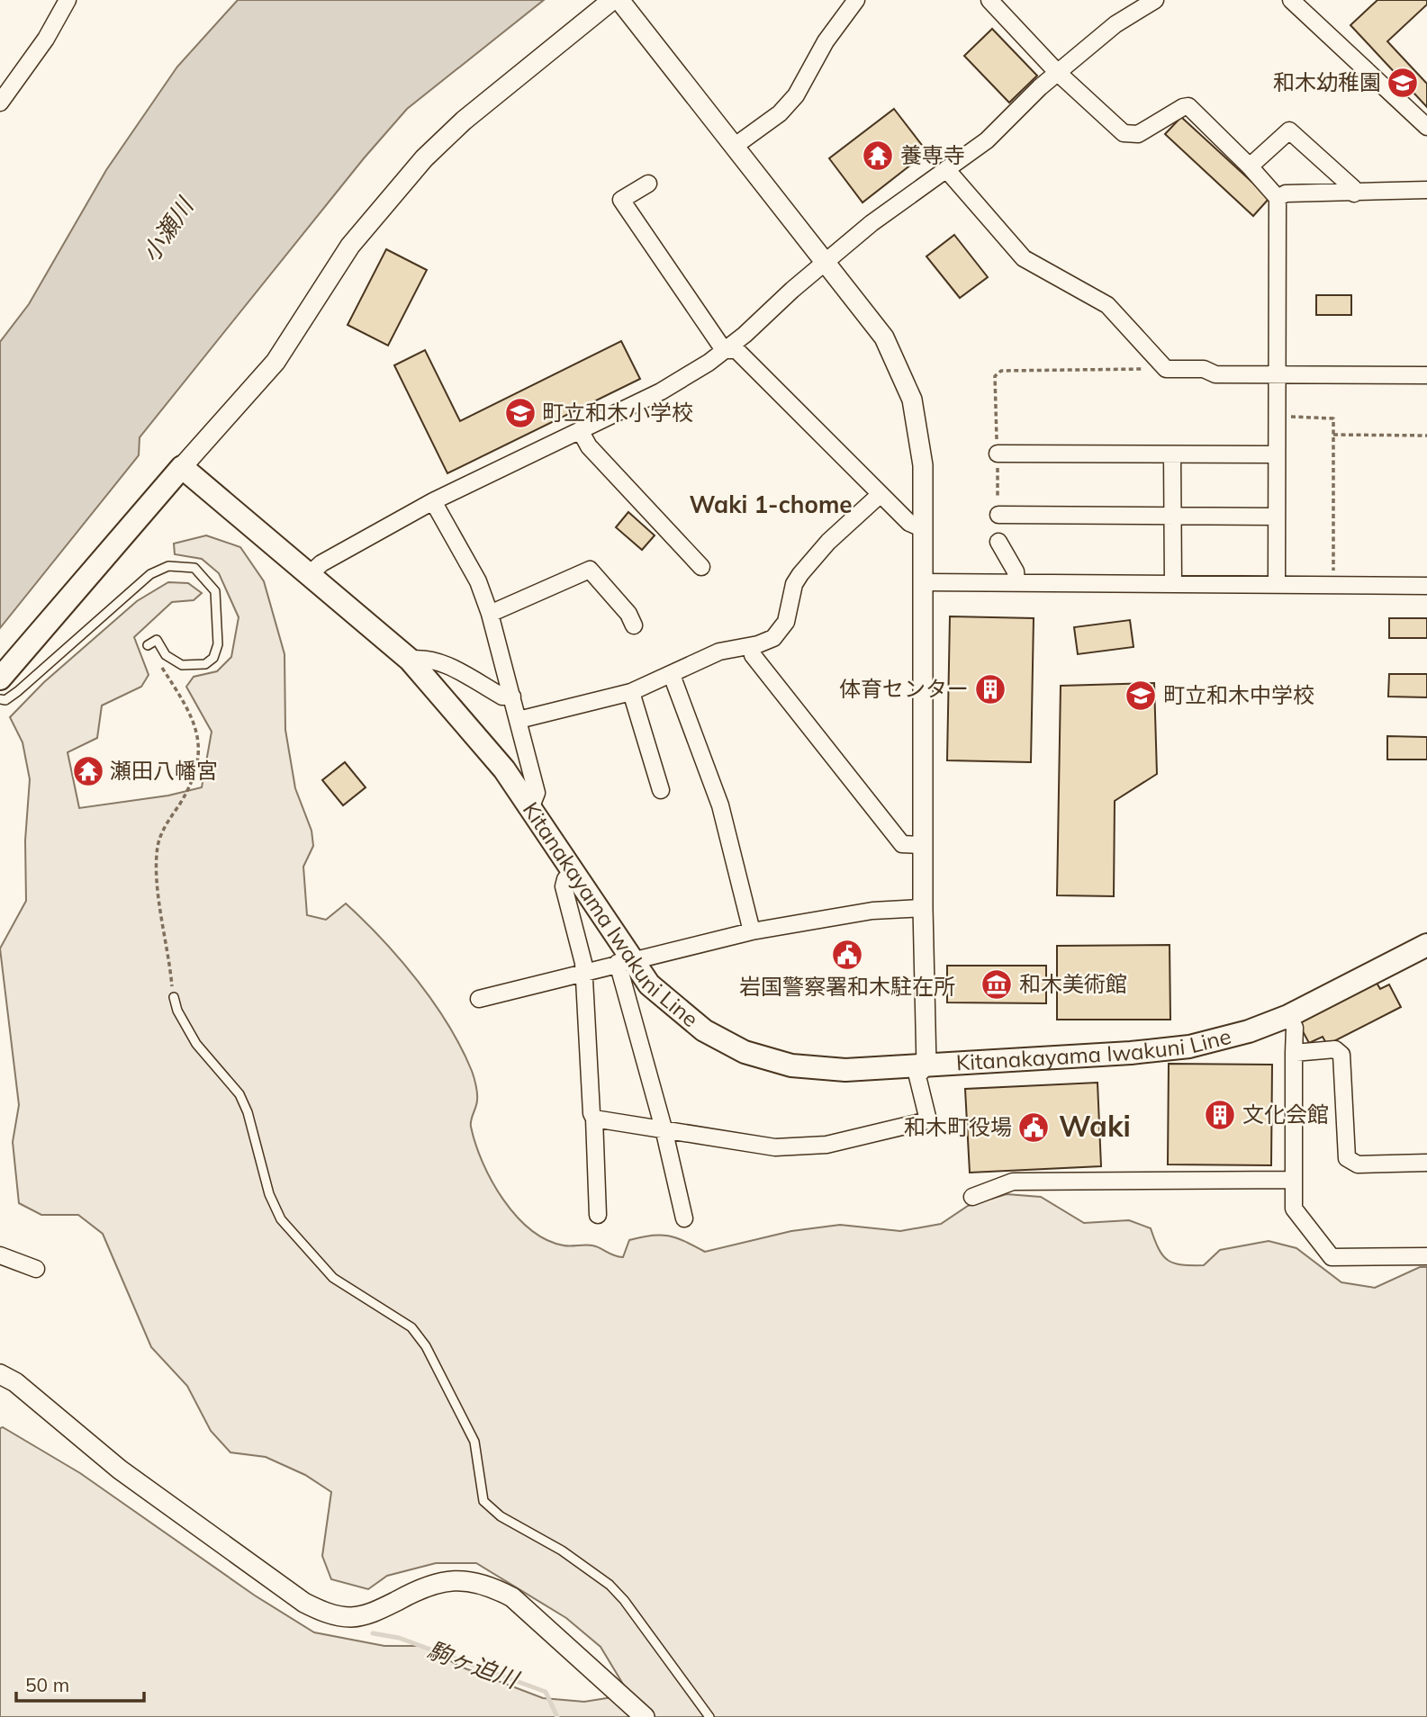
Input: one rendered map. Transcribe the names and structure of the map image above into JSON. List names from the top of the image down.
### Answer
{
  "streets": {
    "main road": ["Kitanakayama Iwakuni Line"]
  },
  "districts": ["Waki 1-chome", "Waki"],
  "water": ["小瀬川", "駒ヶ迫川"],
  "places": {
    "school or university": ["和木幼稚園", "町立和木小学校", "町立和木中学校"],
    "temple": ["養専寺", "瀬田八幡宮"],
    "building": ["体育センター", "文化会館"],
    "public building": ["岩国警察署和木駐在所", "和木町役場"],
    "museum": ["和木美術館"]
  },
  "scale_bar": "50 m"
}
